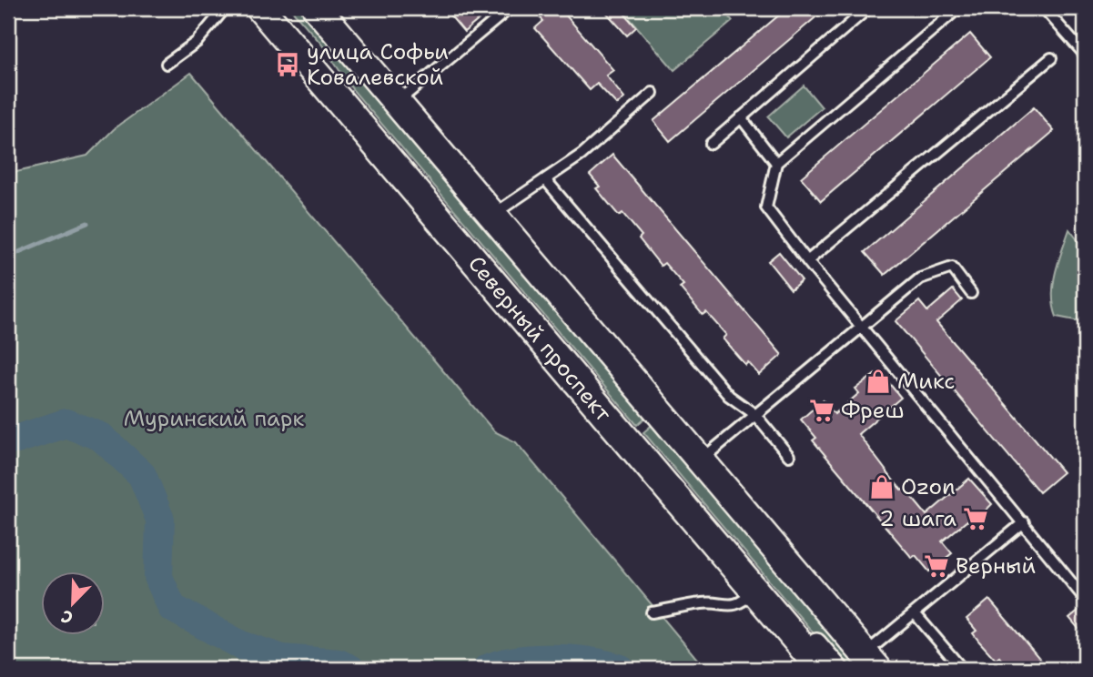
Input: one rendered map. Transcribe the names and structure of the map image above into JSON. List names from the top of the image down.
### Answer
{
  "streets": {
    "main road": ["Северный проспект"]
  },
  "parks": ["Муринский парк"],
  "places": {
    "bus stop": ["улица Софьи Ковалевской"],
    "shop": ["Микс", "Ozon"],
    "supermarket": ["Фреш", "2 шага", "Верный"]
  },
  "north": "bottom left"
}
